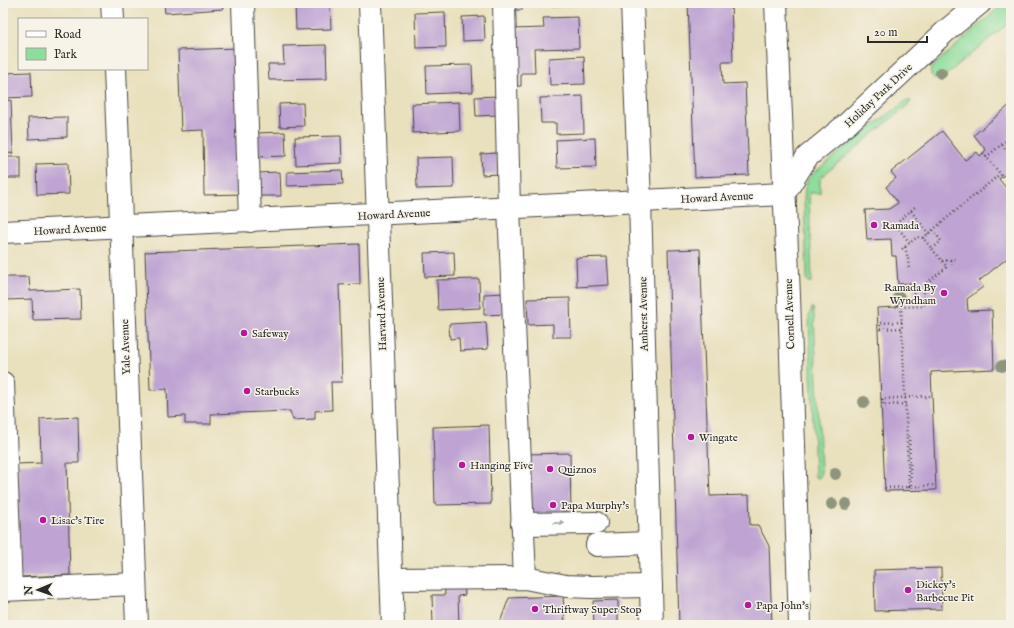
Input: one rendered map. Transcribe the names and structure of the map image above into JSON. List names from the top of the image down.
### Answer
{
  "streets": {
    "street": [
      "Holiday Park Drive",
      "Howard Avenue",
      "Harvard Avenue",
      "Amherst Avenue",
      "Cornell Avenue",
      "Yale Avenue"
    ]
  },
  "crossings": [
    ["Holiday Park Drive", "Howard Avenue"],
    ["Holiday Park Drive", "Cornell Avenue"],
    ["Howard Avenue", "Harvard Avenue"],
    ["Howard Avenue", "Amherst Avenue"],
    ["Howard Avenue", "Cornell Avenue"],
    ["Howard Avenue", "Yale Avenue"]
  ],
  "places": [
    "Ramada",
    "Ramada By Wyndham",
    "Safeway",
    "Starbucks",
    "Wingate",
    "Hanging Five",
    "Quiznos",
    "Papa Murphy's",
    "Lisac's Tire",
    "Dickey's Barbecue Pit",
    "Papa John's",
    "Thriftway Super Stop"
  ],
  "legend": ["Road", "Park"],
  "scale_bar": "20 m",
  "north": "left"
}
